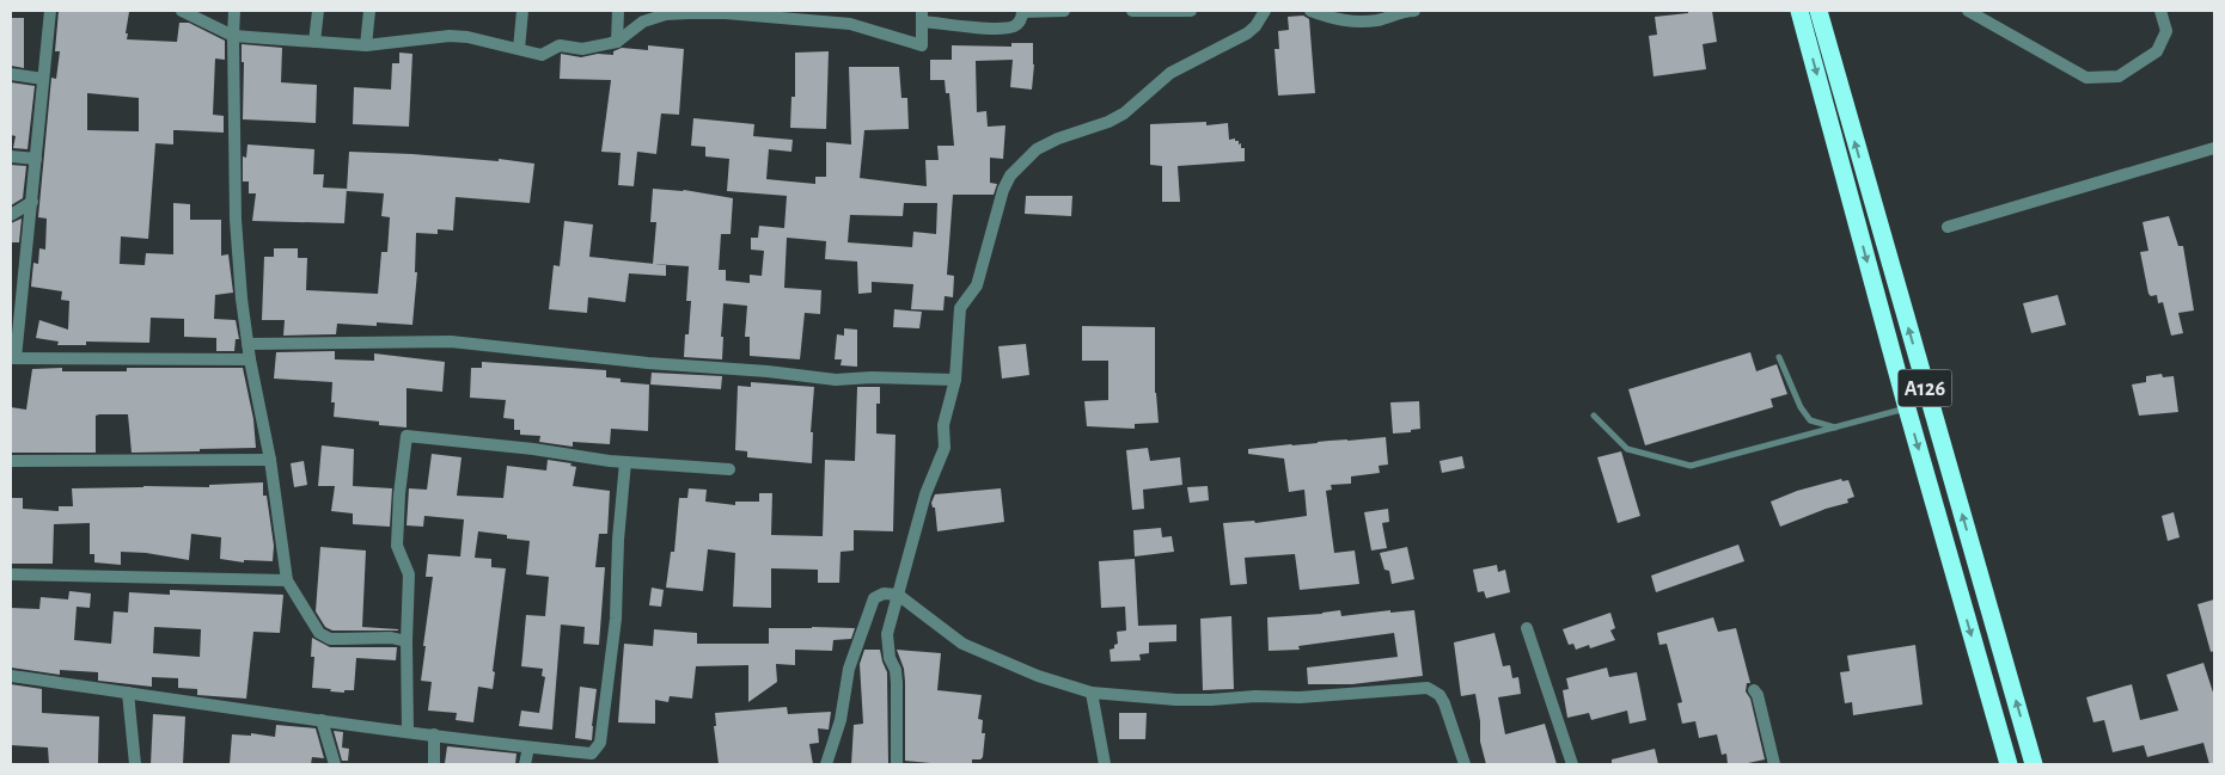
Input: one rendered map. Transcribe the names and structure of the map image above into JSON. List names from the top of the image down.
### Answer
{
  "streets": {
    "highway": ["A126"]
  }
}
